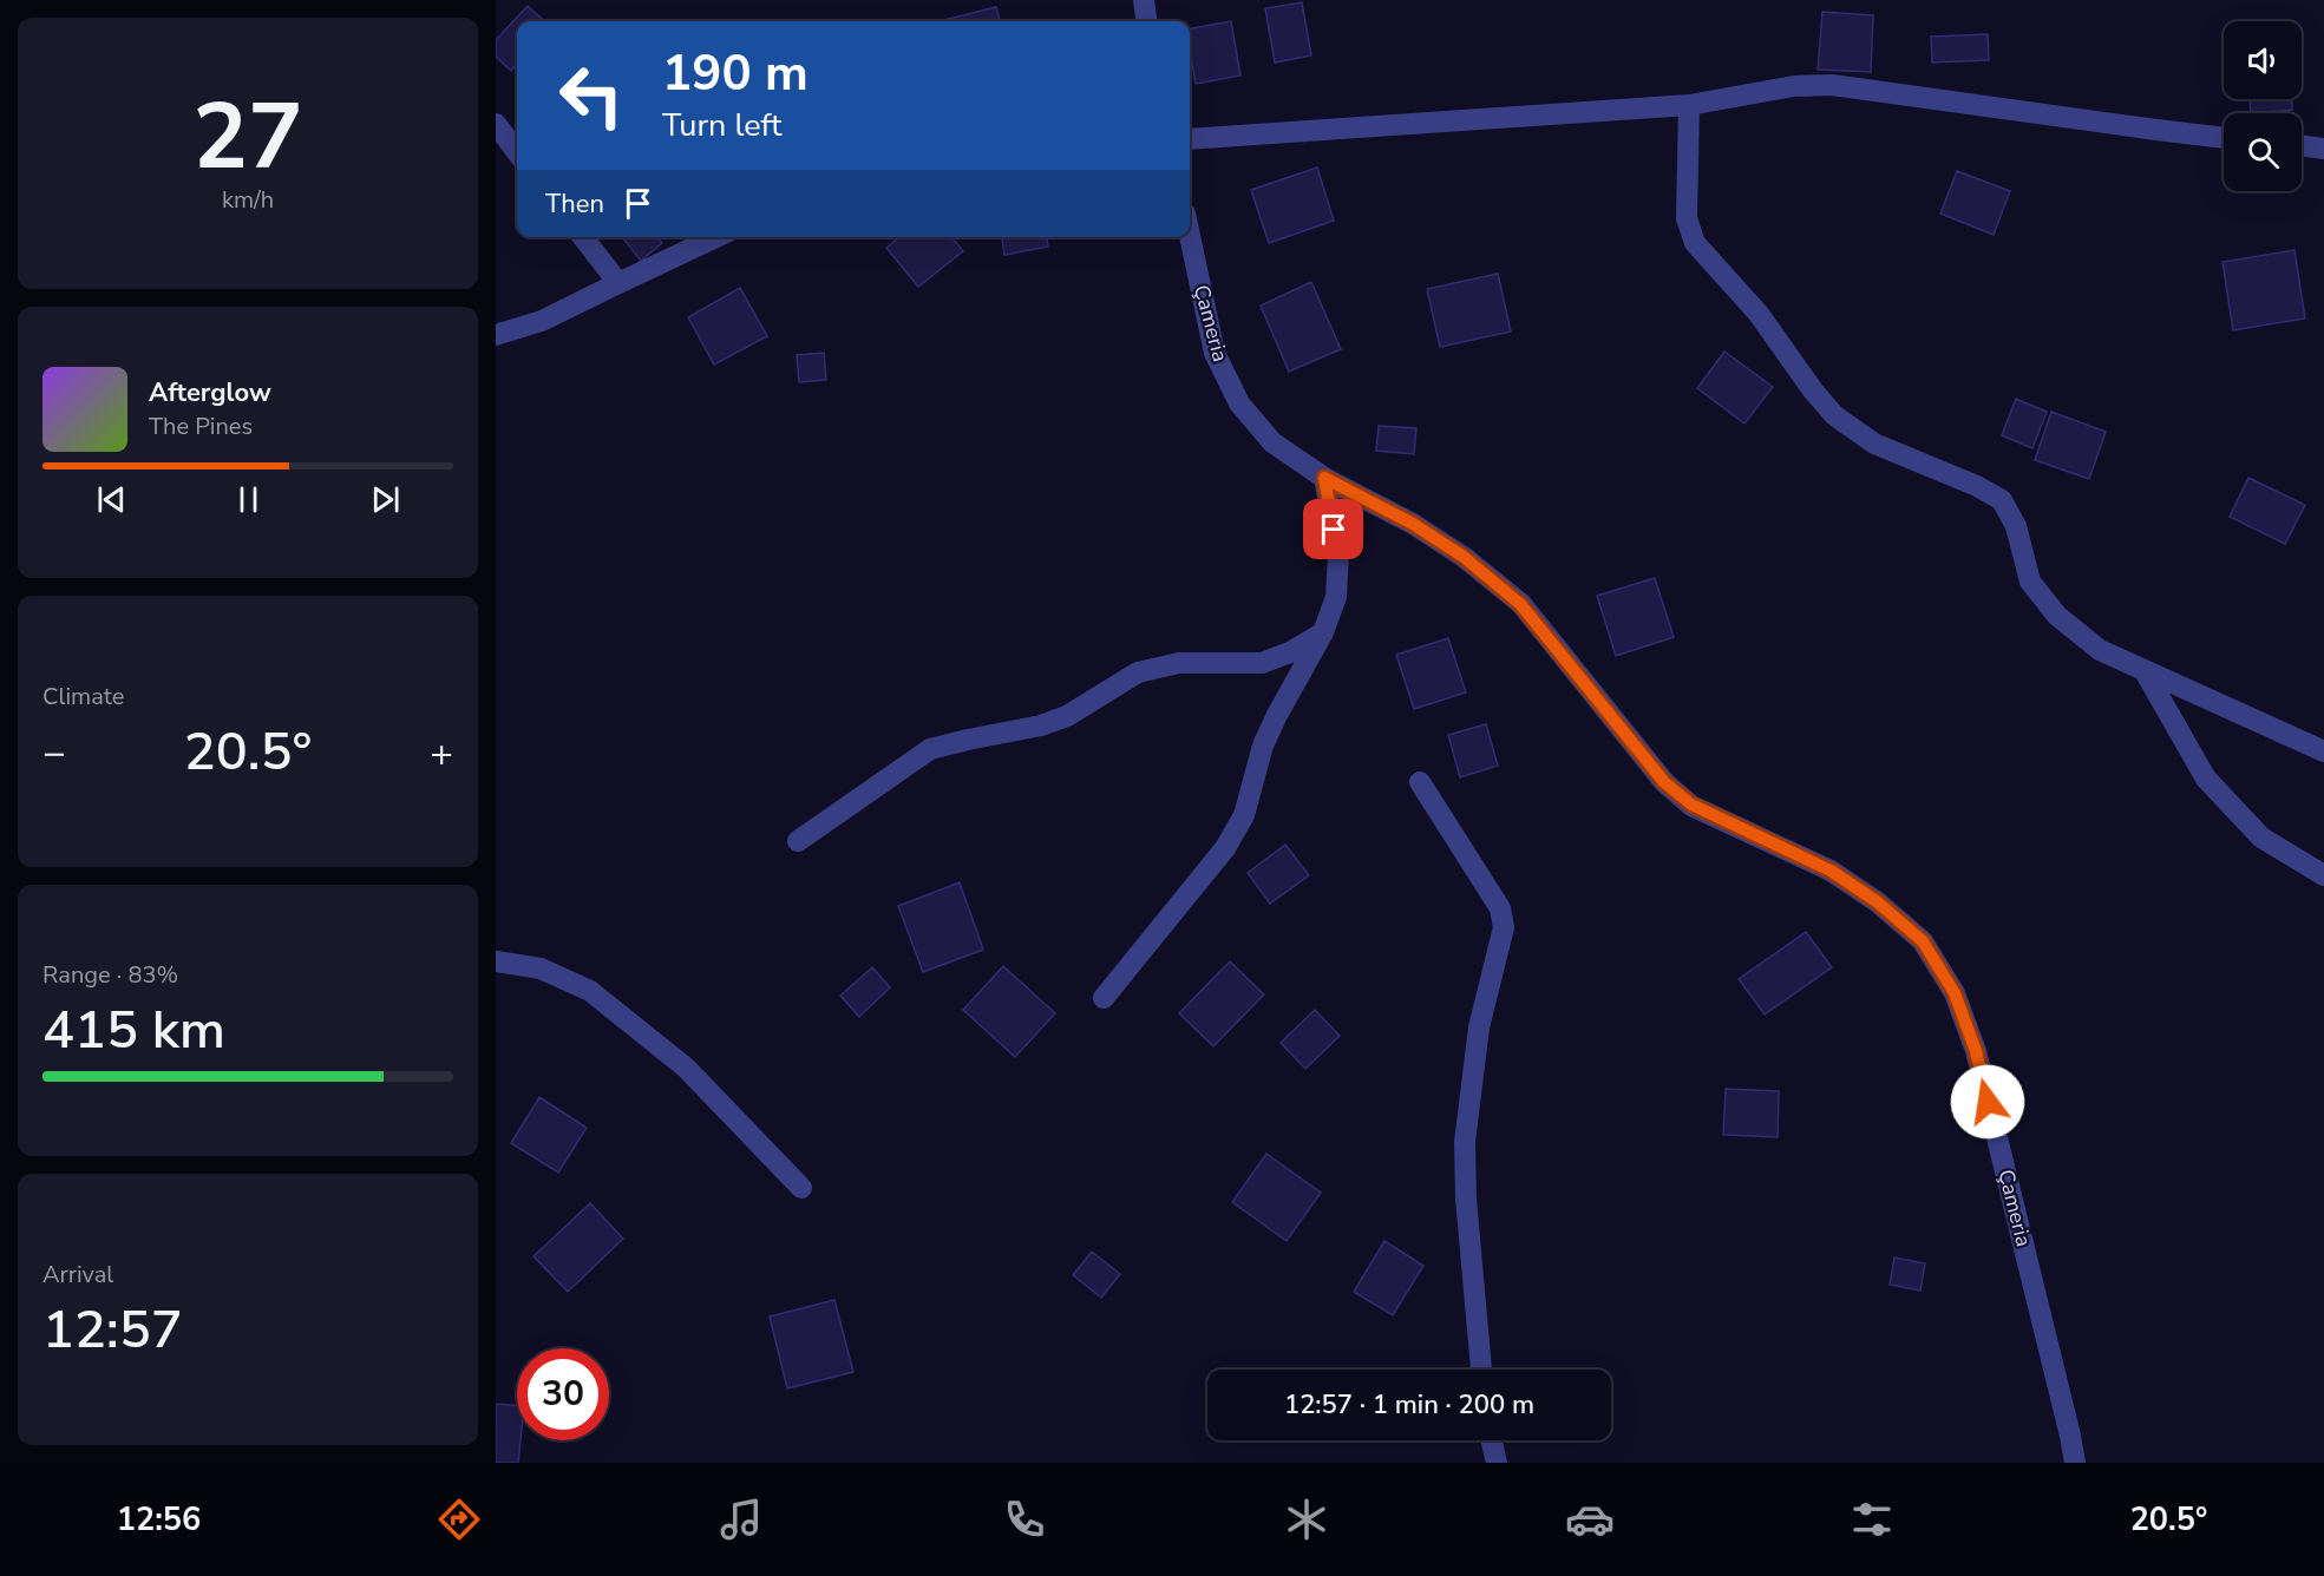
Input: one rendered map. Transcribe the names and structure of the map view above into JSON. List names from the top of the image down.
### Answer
{
  "streets": {
    "street": ["Çameria"]
  },
  "page": {
    "tile": [
      ["27", "km/h"],
      "Climate",
      ["Range · 83%", "415 km"],
      ["Arrival", "12:57"]
    ],
    "turn": ["190 m", "Turn left"],
    "then": "Then",
    "song": ["Afterglow", "The Pines"],
    "heat": ["−", "20.5°", "+"],
    "limit": "30",
    "trip": "12:57 · 1 min · 200 m",
    "tabs": ["12:56", "20.5°"]
  }
}
